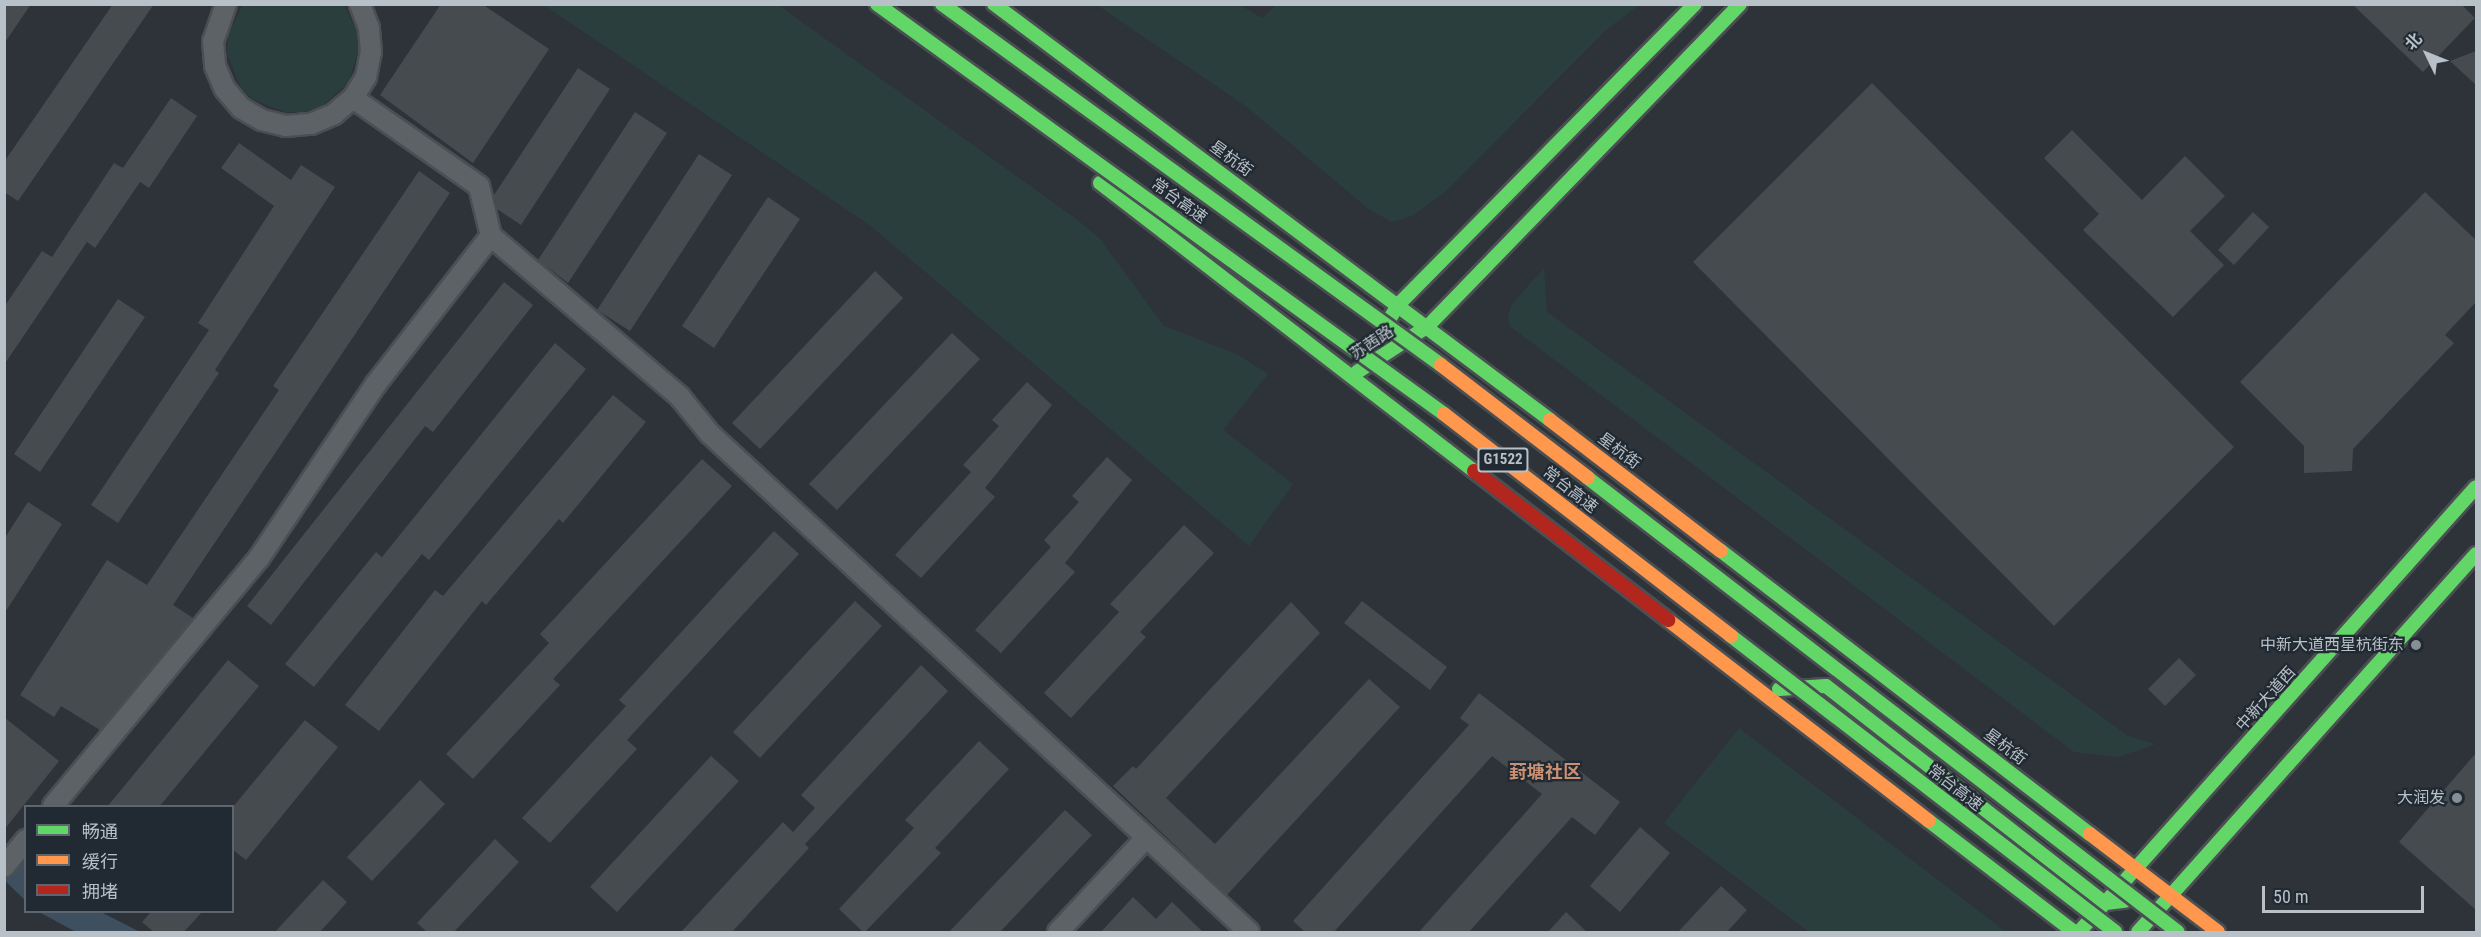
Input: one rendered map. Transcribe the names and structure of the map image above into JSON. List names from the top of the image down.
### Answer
{
  "streets": {
    "main road": [
      "星杭街",
      "常台高速",
      "苏茜路",
      "G1522",
      "中新大道西"
    ]
  },
  "crossings": [
    ["星杭街", "苏茜路"],
    ["星杭街", "中新大道西"]
  ],
  "districts": ["葑塘社区"],
  "places": ["中新大道西星杭街东", "大润发"],
  "legend": ["畅通", "缓行", "拥堵"],
  "scale_bar": "50 m",
  "north": "top left"
}
